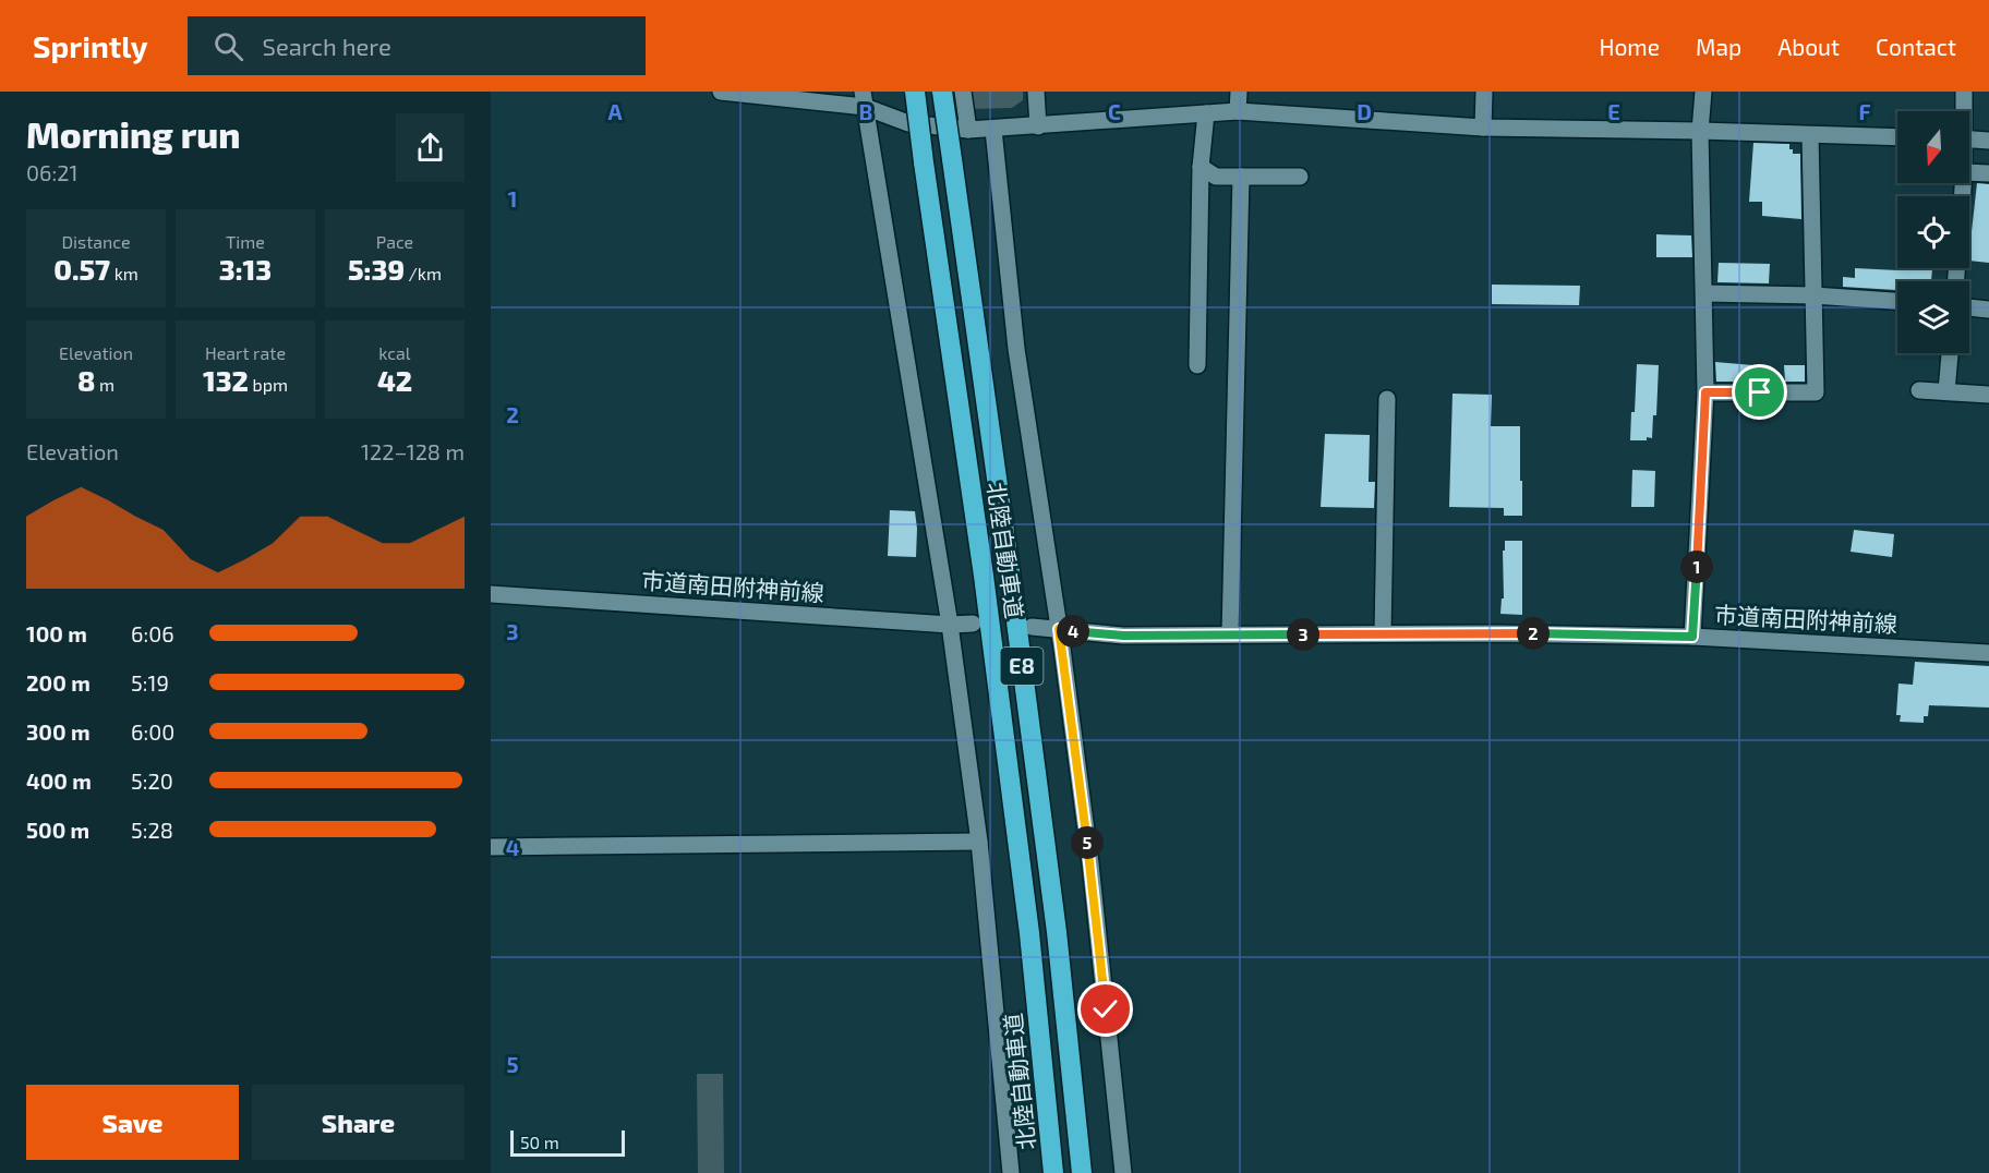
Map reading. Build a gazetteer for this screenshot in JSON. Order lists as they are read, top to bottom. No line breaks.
{"streets":{"highway":["北陸自動車道","E8"],"street":["市道南田附神前線"]},"scale_bar":"50 m","north":"bottom","page":{"header":"Sprintly","search":"Search here","nav":["Home","Map","About","Contact"],"heading":["Morning run","06:21"],"stats":[["Distance","0.57 km"],["Time","3:13"],["Pace","5:39 /km"],["Elevation","8 m"],["Heart rate","132 bpm"],["kcal","42"]],"chart":["Elevation","122–128 m"],"pins":["1","4","2","3","5"],"list":[{"name":"100 m","note":"6:06"},{"name":"200 m","note":"5:19"},{"name":"300 m","note":"6:00"},{"name":"400 m","note":"5:20"},{"name":"500 m","note":"5:28"}],"buttons":["Save","Share"],"scale":"50 m"},"grid":{"columns":["A","B","C","D","E","F"],"rows":["1","2","3","4","5"]}}
